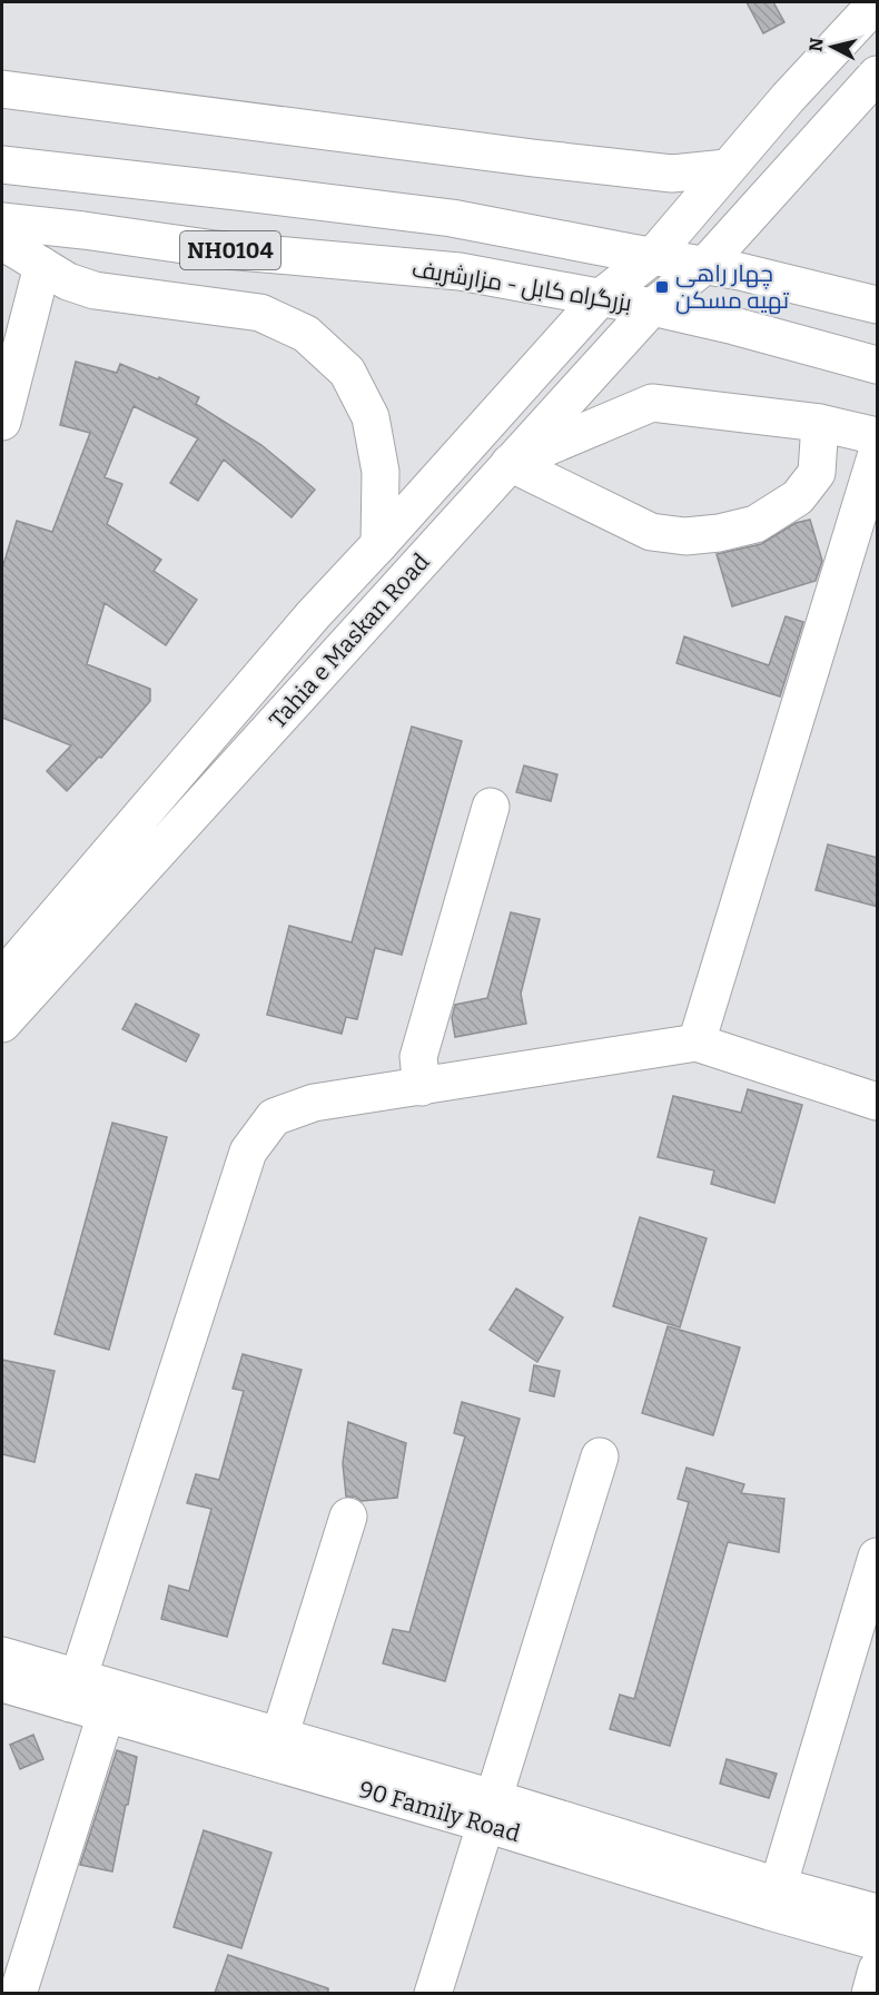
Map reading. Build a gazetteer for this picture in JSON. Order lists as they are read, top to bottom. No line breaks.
{"streets":{"main road":["NH0104","بزرگراه کابل - مزارشریف","Tahia e Maskan Road","90 Family Road"]},"crossings":[["NH0104","Tahia e Maskan Road"],["بزرگراه کابل - مزارشریف","Tahia e Maskan Road"]],"places":{"transit":["چهار راهی تهیه مسکن"]},"north":"left"}
